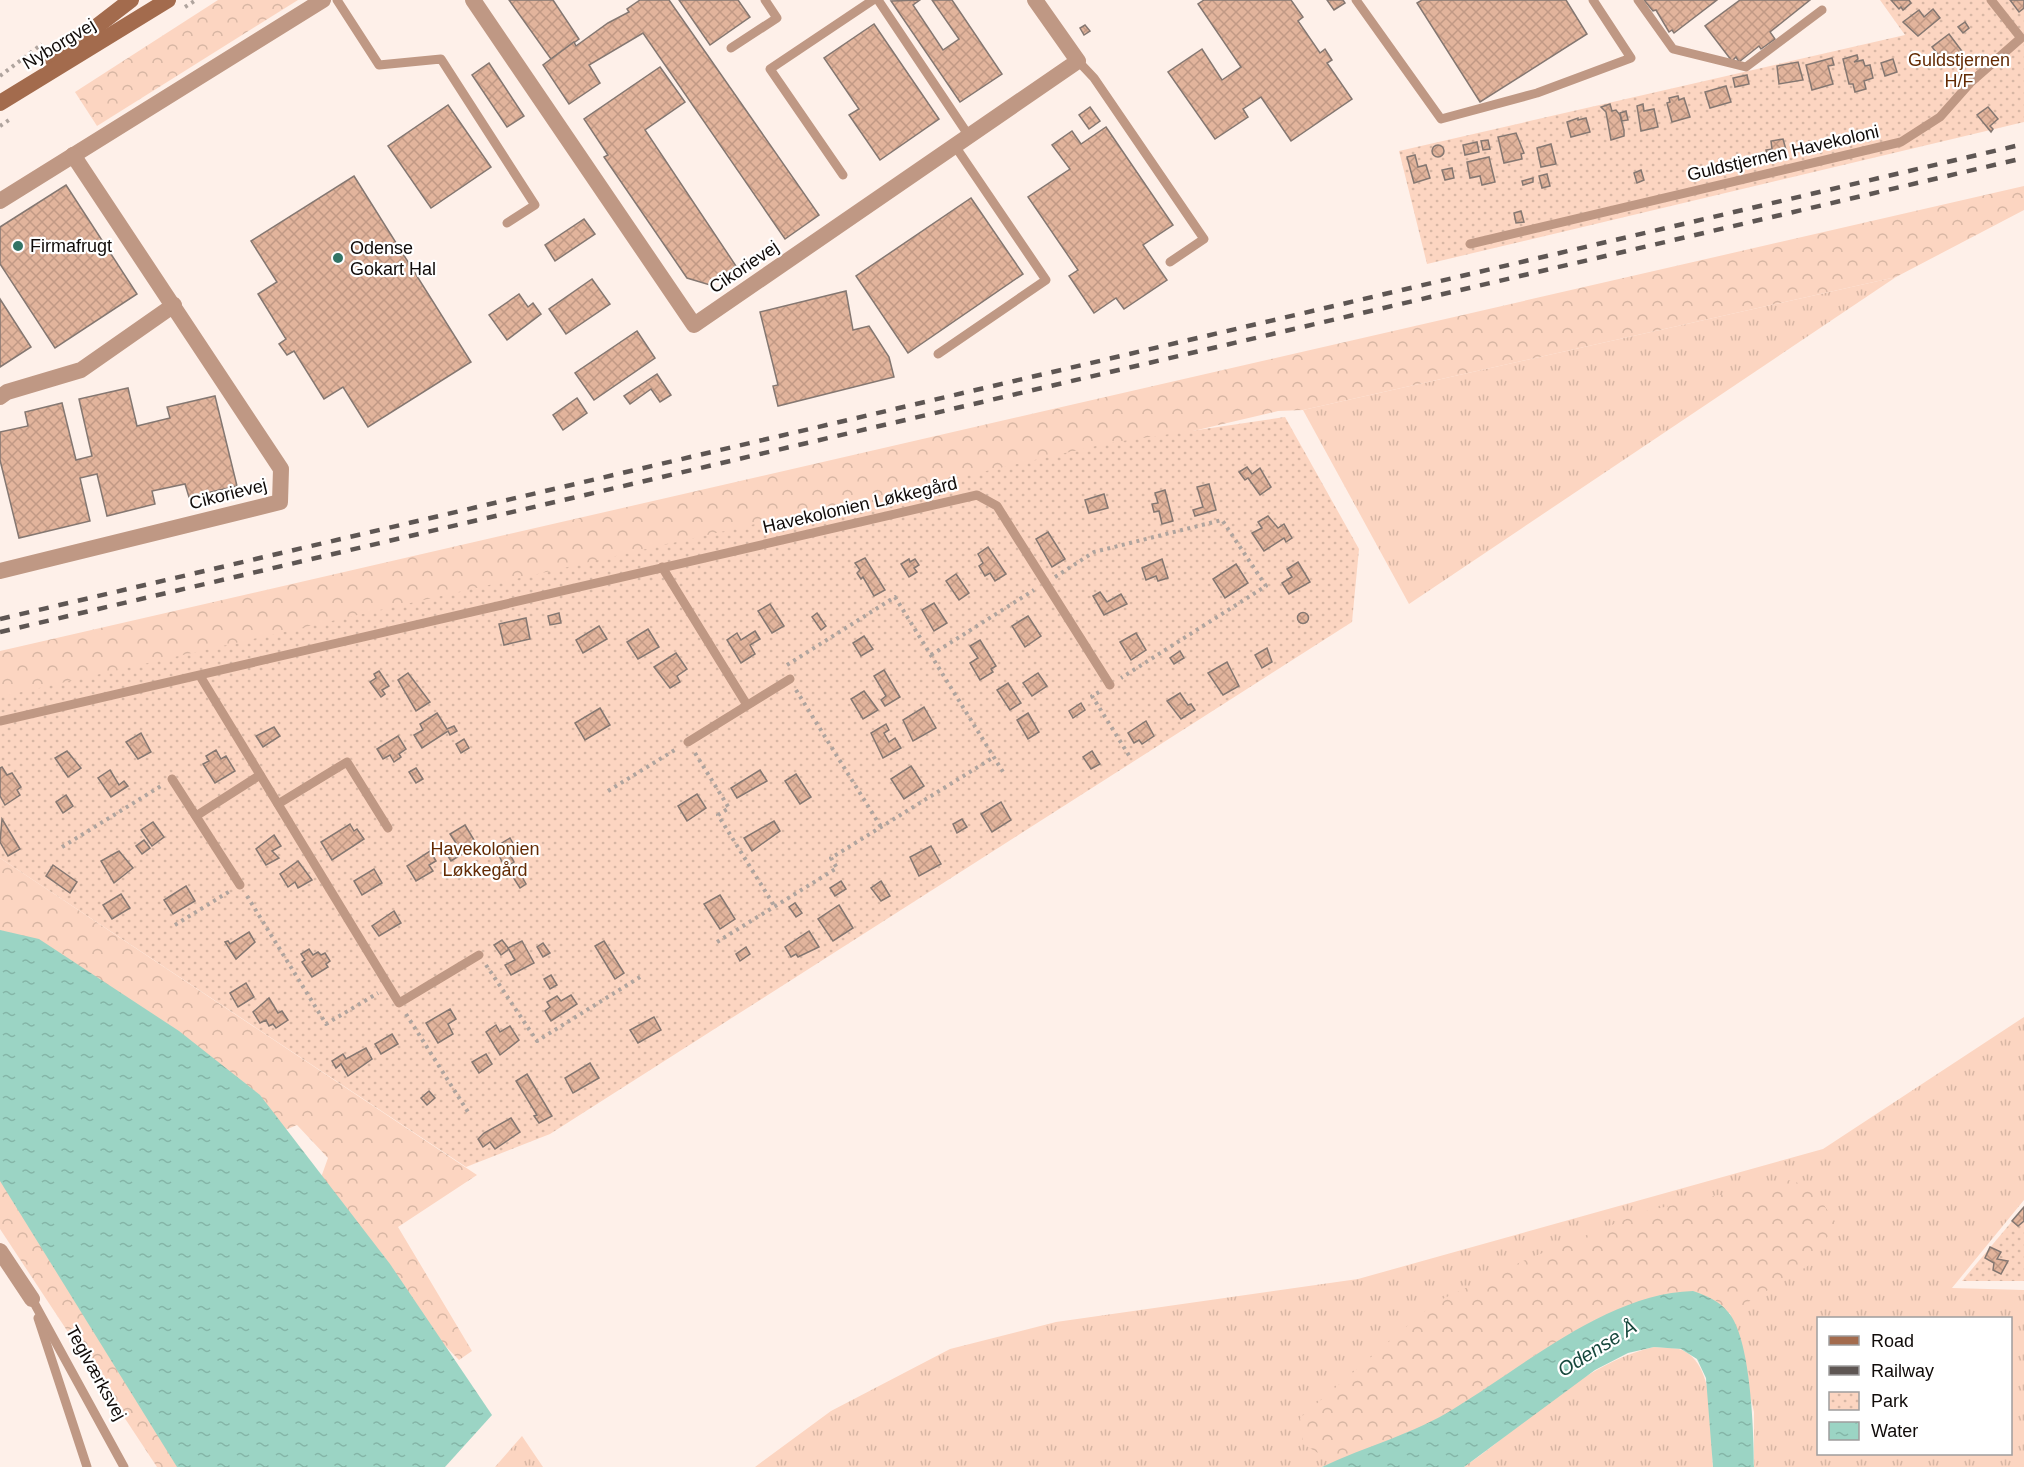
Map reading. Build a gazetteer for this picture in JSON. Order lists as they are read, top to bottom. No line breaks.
{"streets":{"main road":["Nyborgvej"],"street":["Cikorievej","Teglværksvej"],"lane":["Guldstjernen Havekoloni","Havekolonien Løkkegård"]},"water":["Odense Å"],"parks":["Guldstjernen H/F","Havekolonien Løkkegård"],"places":["Firmafrugt","Odense Gokart Hal"],"legend":["Road","Railway","Park","Water"]}
